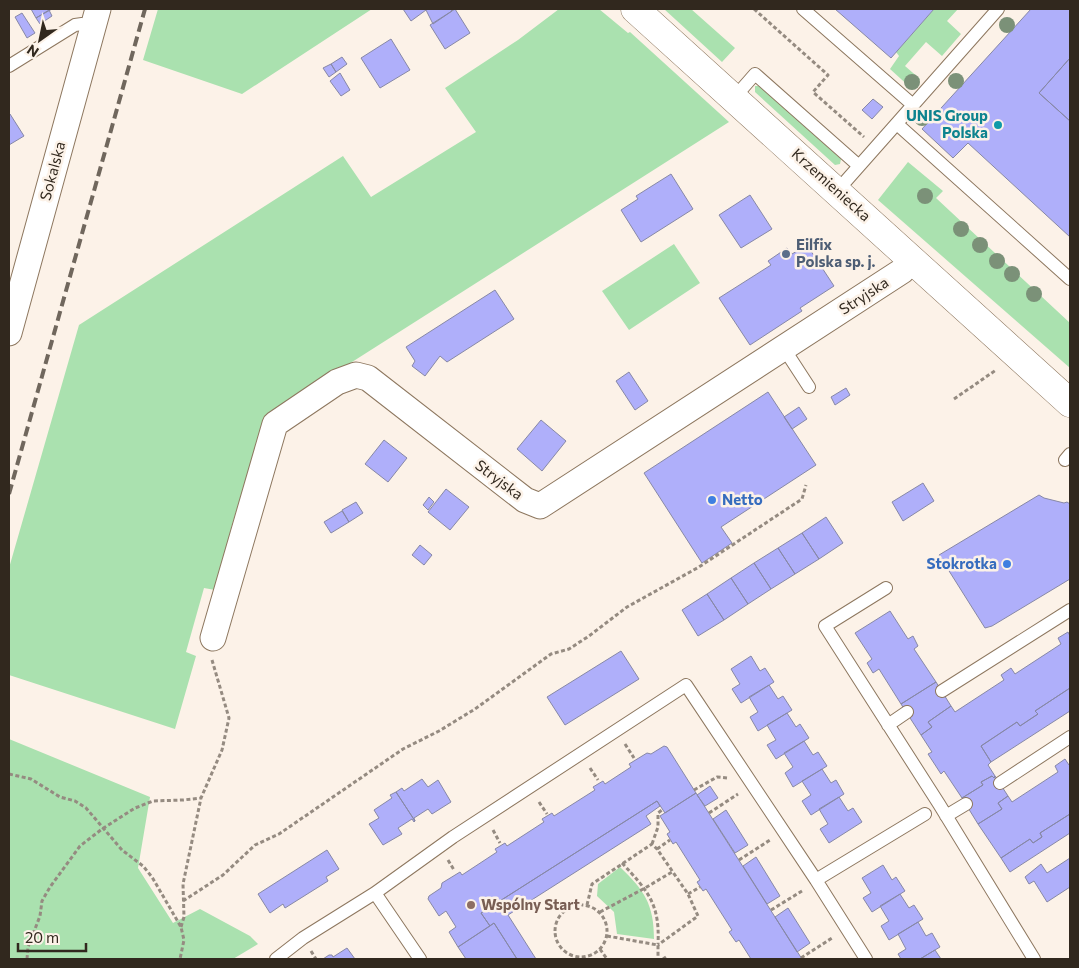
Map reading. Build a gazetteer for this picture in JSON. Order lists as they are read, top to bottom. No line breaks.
{"streets":{"street":["Sokalska","Krzemieniecka","Stryjska"]},"crossings":[["Krzemieniecka","Stryjska"]],"places":["UNIS Group Polska","Eilfix Polska sp. j.","Netto","Stokrotka","Wspólny Start"],"scale_bar":"20 m","north":"bottom left"}
